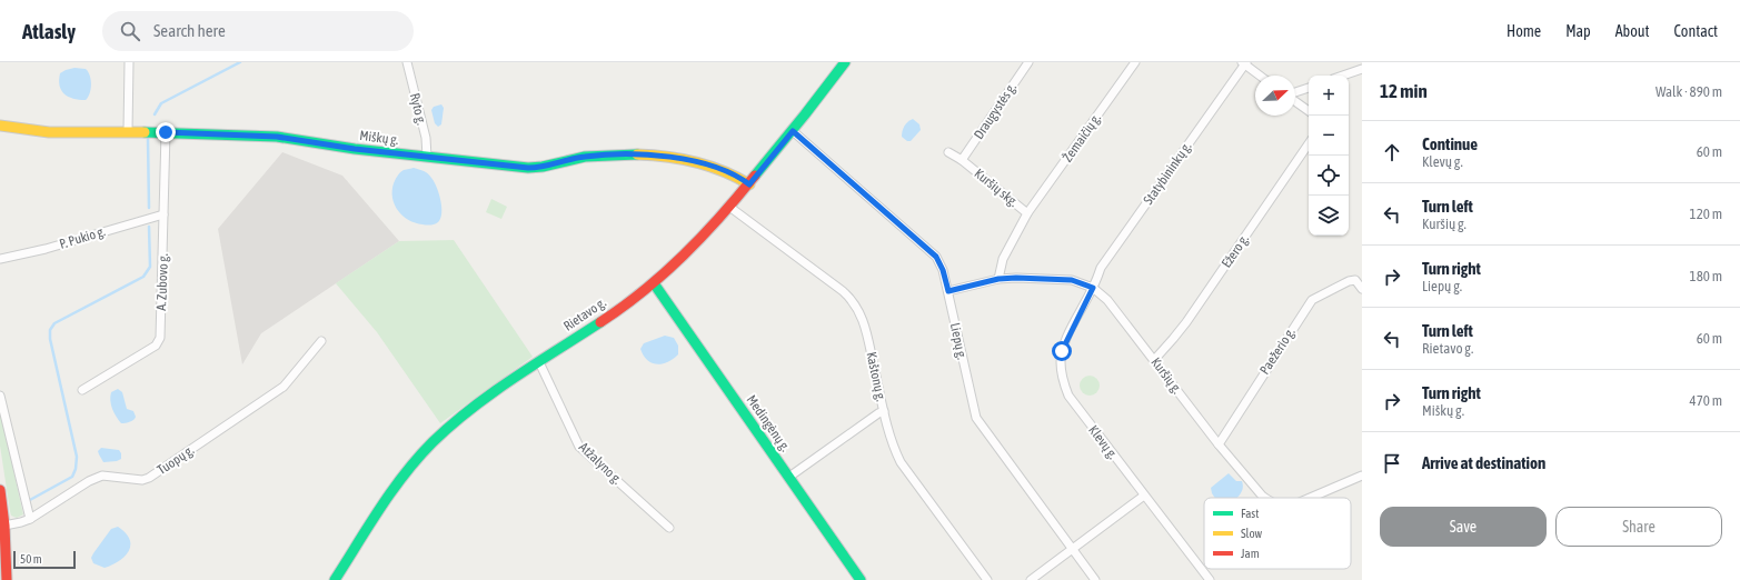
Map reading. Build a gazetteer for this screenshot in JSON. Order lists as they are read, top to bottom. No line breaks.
{"streets":{"street":["Ryto g.","Draugystės g.","Miškų g.","Žemaičių g.","Statybininkų g.","Kuršių skg.","P. Pukio g.","Ežero g.","A. Zubovo g.","Rietavo g.","Liepų g.","Paežerio g.","Kuršių g.","Kaštonų g.","Medingėnų g.","Klevų g.","Tuopų g.","Atžalyno g."]},"crossings":[["Ryto g.","Miškų g."],["Draugystės g.","Kuršių skg."],["Miškų g.","A. Zubovo g."],["Miškų g.","Rietavo g."],["Žemaičių g.","Kuršių skg."],["Statybininkų g.","Kuršių g."],["Statybininkų g.","Klevų g."],["Kuršių skg.","Kuršių g."],["P. Pukio g.","A. Zubovo g."],["Ežero g.","Kuršių g."],["Rietavo g.","Liepų g."],["Rietavo g.","Kaštonų g."],["Rietavo g.","Medingėnų g."],["Rietavo g.","Atžalyno g."],["Liepų g.","Kuršių g."],["Paežerio g.","Kuršių g."],["Kuršių g.","Klevų g."]],"legend":["Fast","Slow","Jam"],"scale_bar":"50 m","north":"top right","page":{"header":"Atlasly","search":"Search here","nav":["Home","Map","About","Contact"],"heading":["12 min","Walk · 890 m"],"map_buttons":["+","−"],"list":[["Continue","Klevų g.","60 m"],["Turn left","Kuršių g.","120 m"],["Turn right","Liepų g.","180 m"],["Turn left","Rietavo g.","60 m"],["Turn right","Miškų g.","470 m"],"Arrive at destination"],"buttons":["Save","Share"],"scale":"50 m"}}
